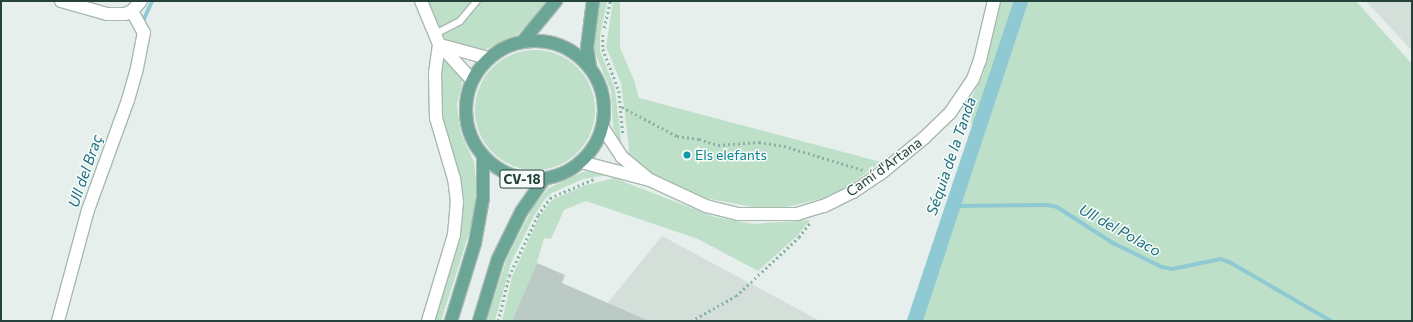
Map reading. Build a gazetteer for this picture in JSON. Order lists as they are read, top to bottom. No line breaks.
{"streets":{"main road":["CV-18"],"street":["Camí d'Artana"]},"crossings":[["Camí d'Artana","CV-18"]],"water":["Séquia de la Tanda","Ull del Braç","Ull del Polaco"],"places":["Els elefants"]}
